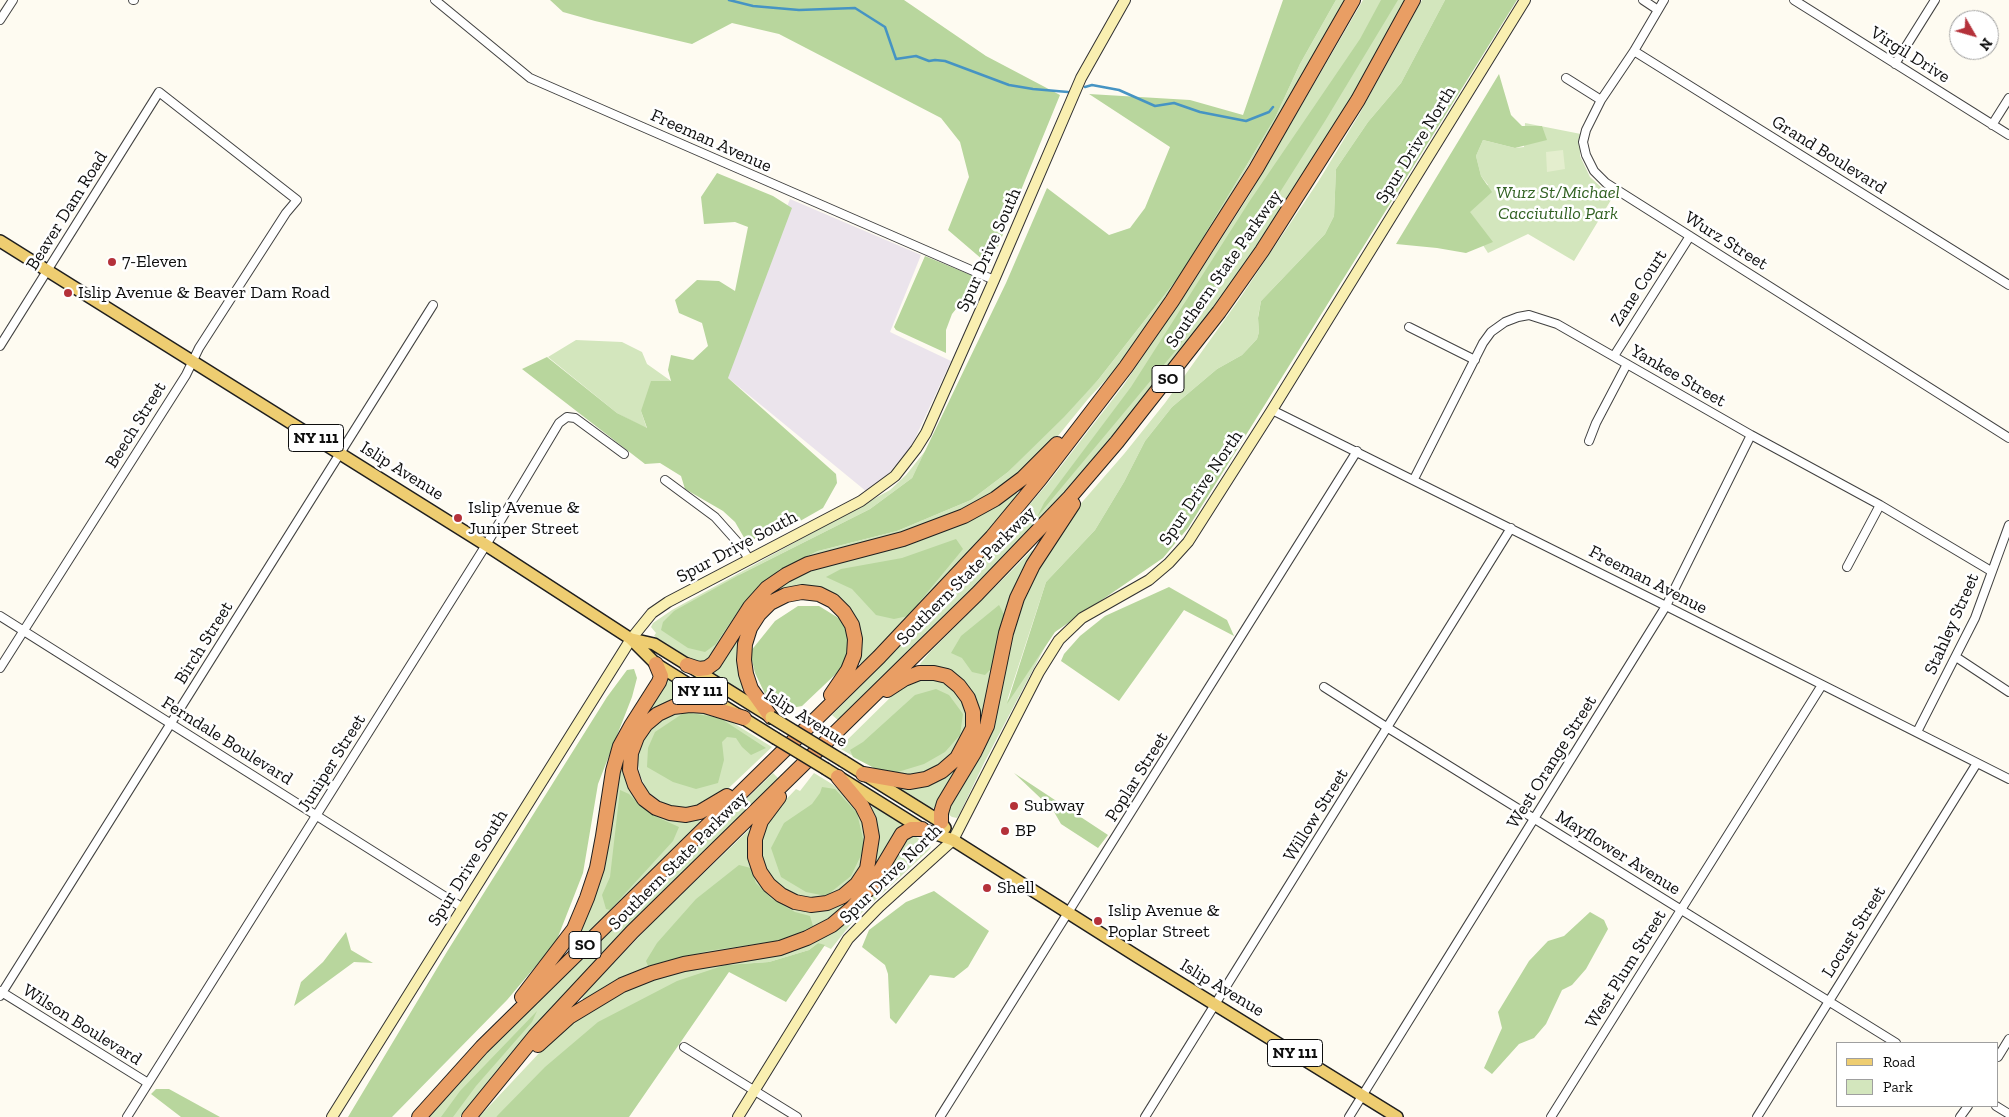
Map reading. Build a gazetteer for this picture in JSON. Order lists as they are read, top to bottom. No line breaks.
{"streets":{"highway":["Southern State Parkway","SO"],"main road":["NY 111","Islip Avenue"],"street":["Virgil Drive","Freeman Avenue","Spur Drive North","Grand Boulevard","Beaver Dam Road","Wurz Street","Spur Drive South","Zane Court","Yankee Street","Beech Street","Stahley Street","Birch Street","Ferndale Boulevard","West Orange Street","Juniper Street","Poplar Street","Willow Street","Mayflower Avenue","Locust Street","West Plum Street","Wilson Boulevard"]},"crossings":[["Freeman Avenue","Spur Drive North"],["Freeman Avenue","Spur Drive South"],["Freeman Avenue","Yankee Street"],["Freeman Avenue","Stahley Street"],["Freeman Avenue","West Orange Street"],["Freeman Avenue","Poplar Street"],["Freeman Avenue","Willow Street"],["Freeman Avenue","Locust Street"],["Freeman Avenue","West Plum Street"],["Spur Drive North","Islip Avenue"],["Grand Boulevard","Wurz Street"],["Beaver Dam Road","Beech Street"],["Beaver Dam Road","Islip Avenue"],["Wurz Street","Zane Court"],["Spur Drive South","Islip Avenue"],["Spur Drive South","Ferndale Boulevard"],["Zane Court","Yankee Street"],["Yankee Street","Stahley Street"],["Yankee Street","West Orange Street"],["Beech Street","Islip Avenue"],["Beech Street","Ferndale Boulevard"],["Islip Avenue","Birch Street"],["Islip Avenue","West Orange Street"],["Islip Avenue","Juniper Street"],["Islip Avenue","Poplar Street"],["Islip Avenue","Willow Street"],["Birch Street","Ferndale Boulevard"],["Birch Street","Wilson Boulevard"],["Ferndale Boulevard","Juniper Street"],["West Orange Street","Mayflower Avenue"],["Juniper Street","Wilson Boulevard"],["Willow Street","Mayflower Avenue"],["Mayflower Avenue","Locust Street"],["Mayflower Avenue","West Plum Street"]],"parks":["Wurz St/Michael Cacciutullo Park"],"places":["7-Eleven","Islip Avenue & Beaver Dam Road","Islip Avenue & Juniper Street","Subway","BP","Shell","Islip Avenue & Poplar Street"],"legend":["Road","Park"],"north":"bottom right"}
